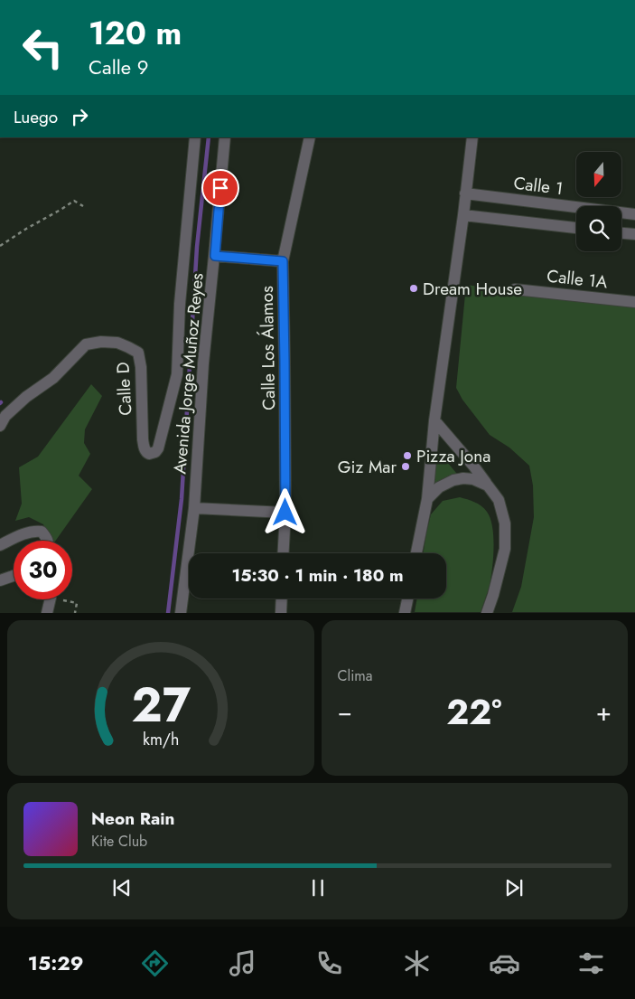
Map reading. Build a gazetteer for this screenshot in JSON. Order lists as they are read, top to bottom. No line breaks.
{"streets":{"street":["Calle 1","Calle 1A","Calle Los Álamos","Avenida Jorge Muñoz Reyes","Calle D"]},"crossings":[["Avenida Jorge Muñoz Reyes","Calle D"]],"places":["Dream House","Pizza Jona","Giz Mar"],"north":"bottom","page":{"turn":["120 m","Calle 9"],"then":"Luego","limit":"30","trip":"15:30 · 1 min · 180 m","tile":"Clima","heat":["−","22°","+"],"song":["Neon Rain","Kite Club"],"tabs":"15:29","gauge":["27","km/h"]}}
